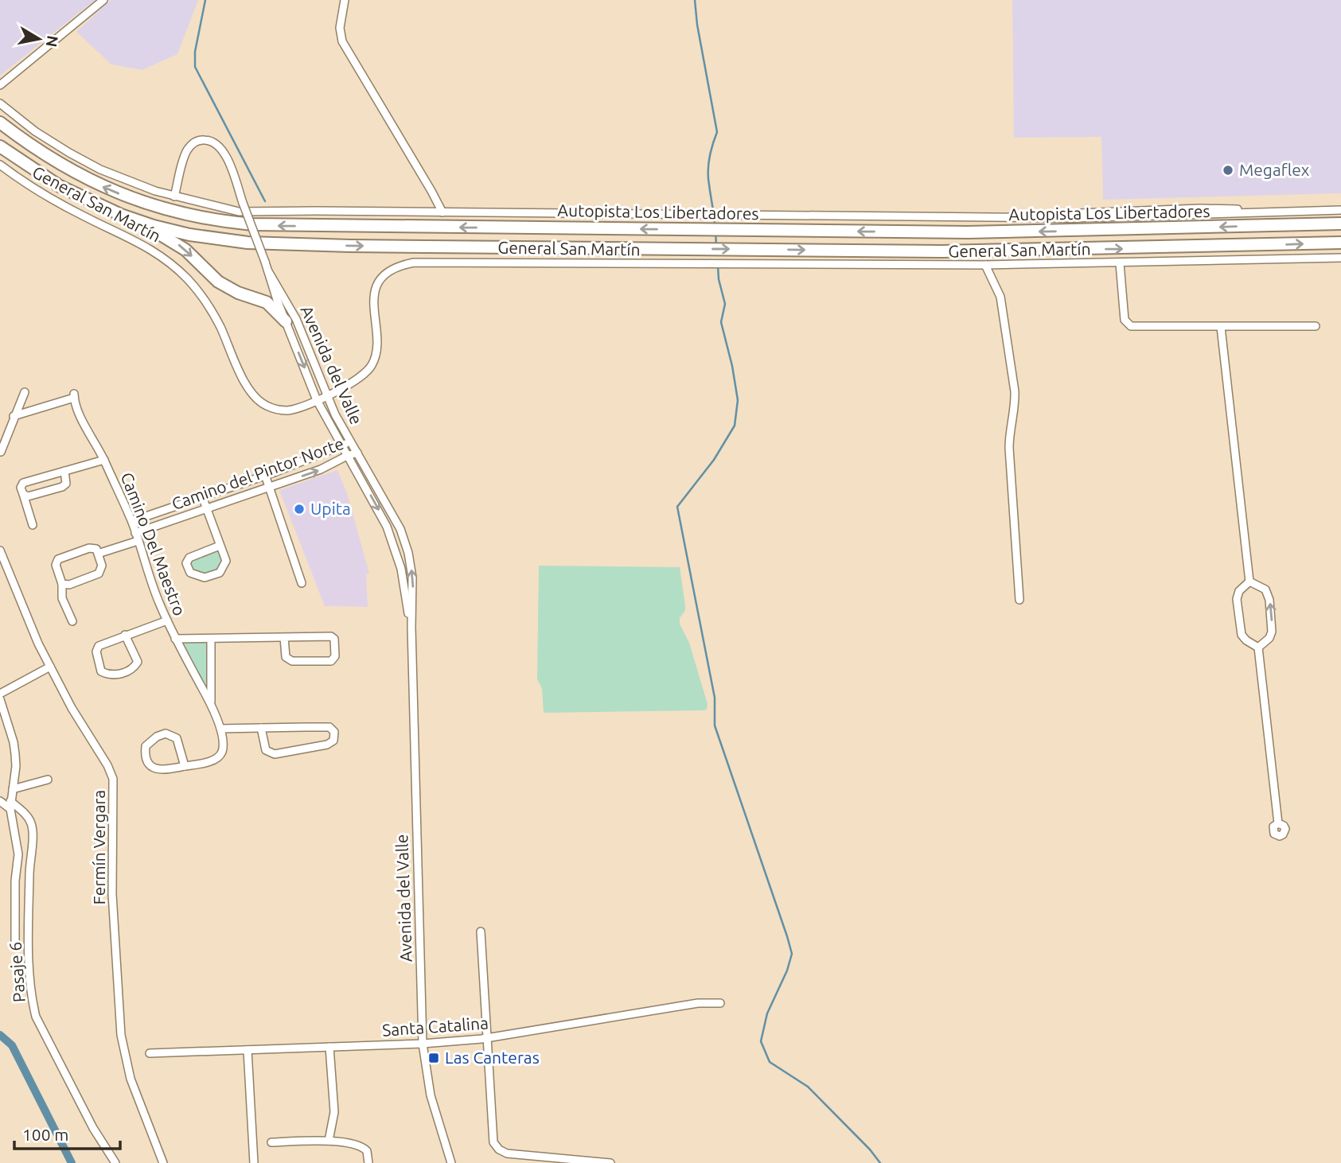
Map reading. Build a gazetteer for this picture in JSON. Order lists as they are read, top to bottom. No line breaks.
{"streets":{"highway":["Autopista Los Libertadores"],"street":["General San Martín","Avenida del Valle","Camino del Pintor Norte","Camino Del Maestro","Fermín Vergara","Pasaje 6","Santa Catalina"]},"crossings":[["General San Martín","Avenida del Valle"],["Avenida del Valle","Camino del Pintor Norte"],["Avenida del Valle","Santa Catalina"],["Camino del Pintor Norte","Camino Del Maestro"]],"places":{"other":["Megaflex","Upita"],"transit":["Las Canteras"]},"scale_bar":"100 m","north":"right"}
